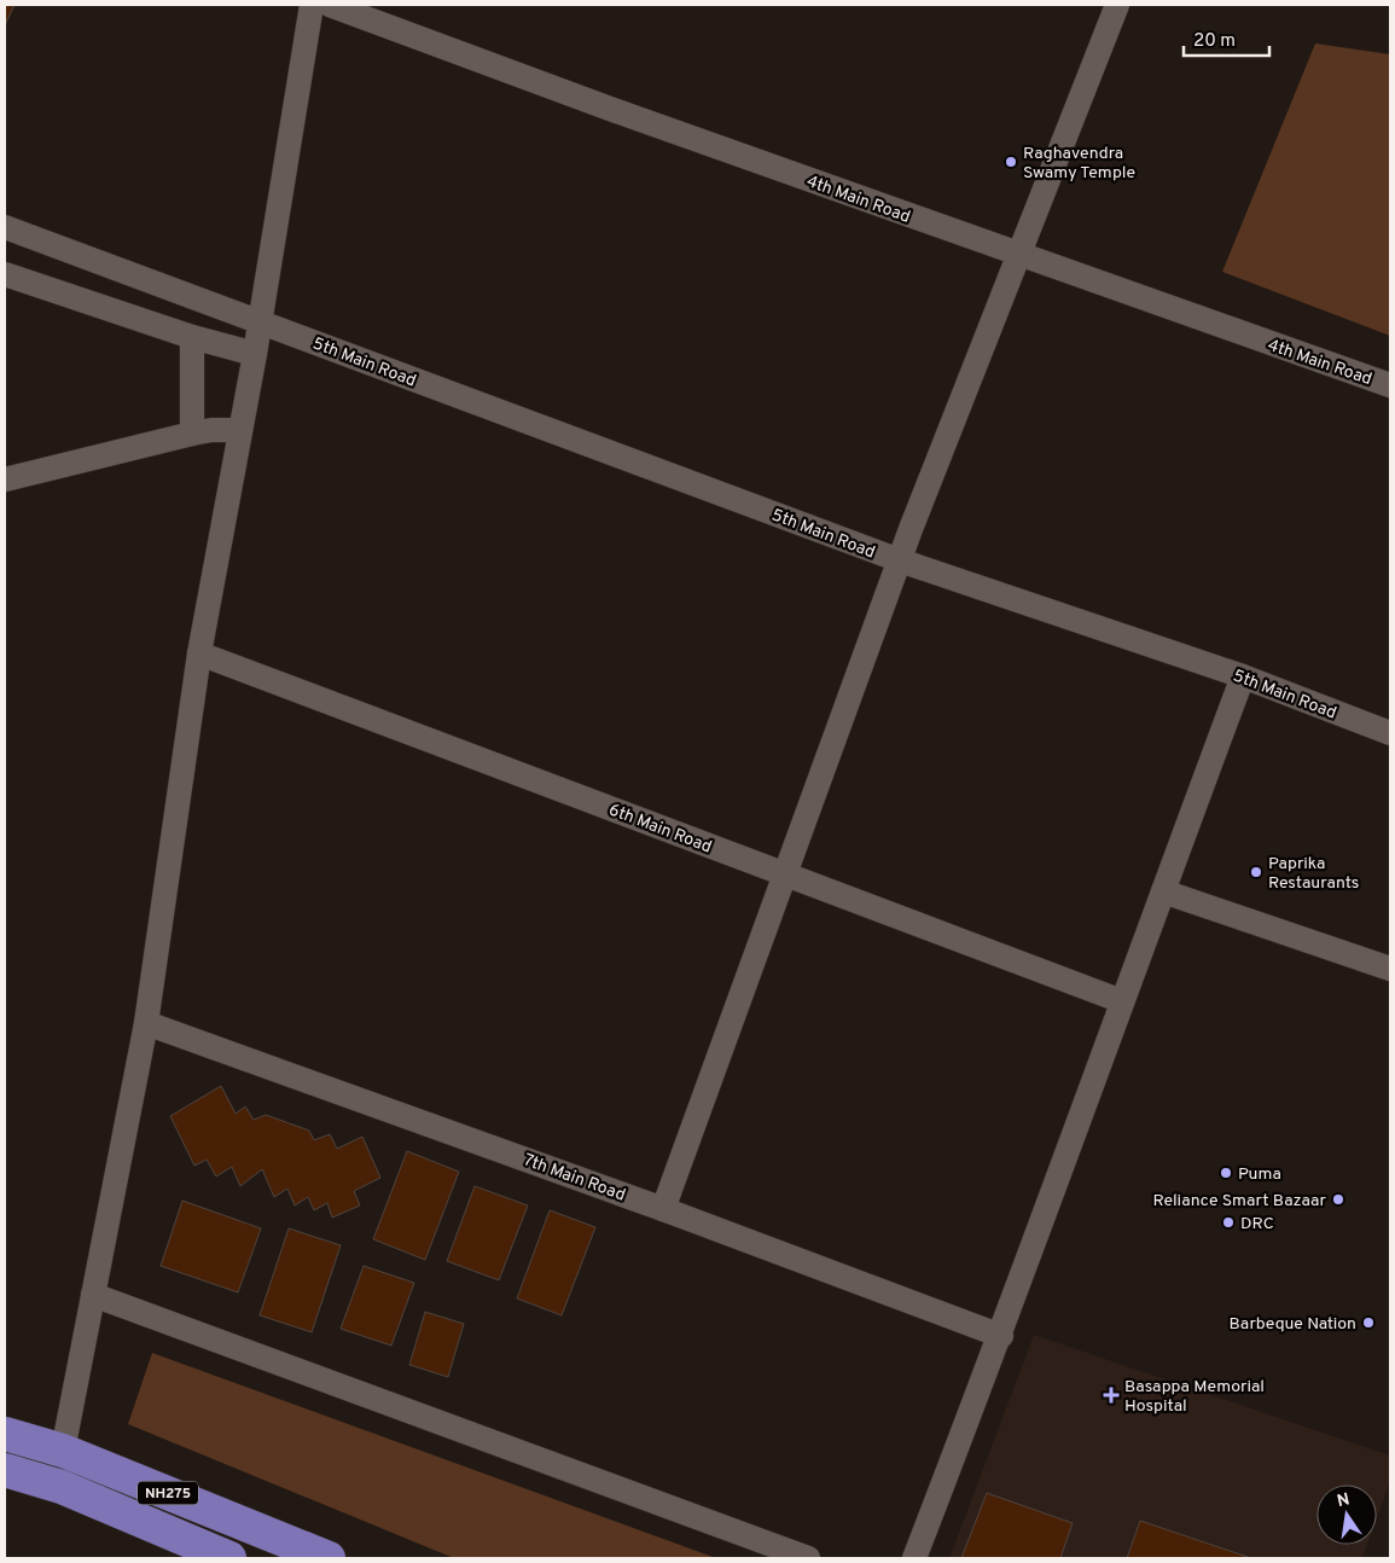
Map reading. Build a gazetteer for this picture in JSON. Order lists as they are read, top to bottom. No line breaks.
{"streets":{"main road":["NH275"],"street":["4th Main Road","5th Main Road","6th Main Road","7th Main Road"]},"places":{"other":["Raghavendra Swamy Temple","Paprika Restaurants","Puma","Reliance Smart Bazaar","DRC","Barbeque Nation"],"health":["Basappa Memorial Hospital"]},"scale_bar":"20 m","north":"top"}
